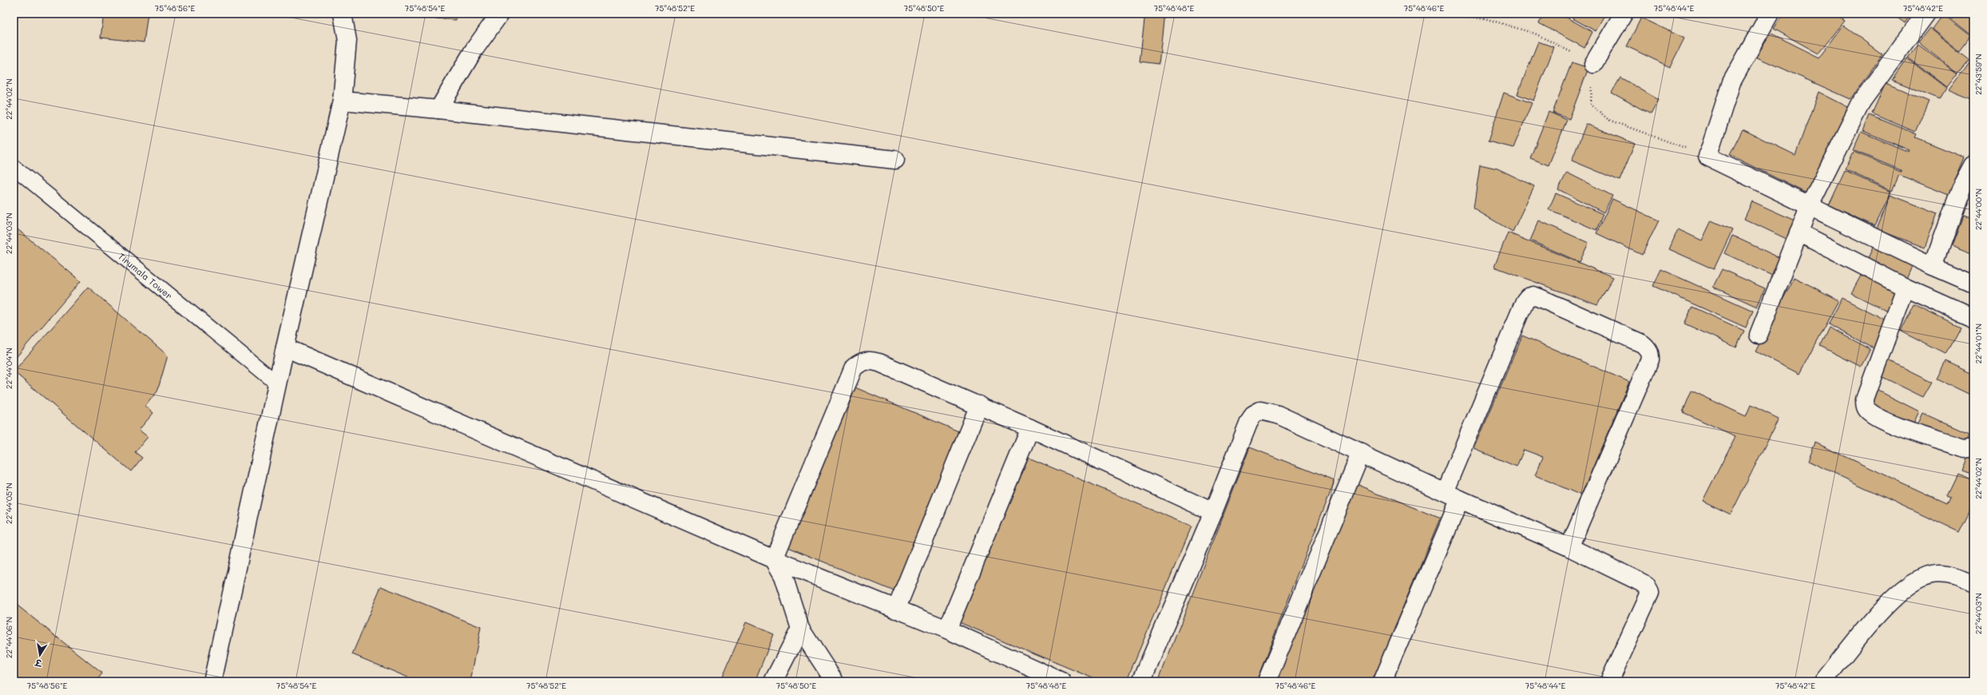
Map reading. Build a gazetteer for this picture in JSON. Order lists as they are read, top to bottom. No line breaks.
{"streets":{"lane":["Tirumala Tower"]},"north":"bottom","coordinates":["75°48'56\"E","75°48'54\"E","75°48'52\"E","75°48'50\"E","75°48'48\"E","75°48'46\"E","75°48'44\"E","75°48'42\"E","22°43'59\"N","22°44'02\"N","22°44'00\"N","22°44'03\"N","22°44'01\"N","22°44'04\"N","22°44'05\"N","22°44'06\"N"]}
